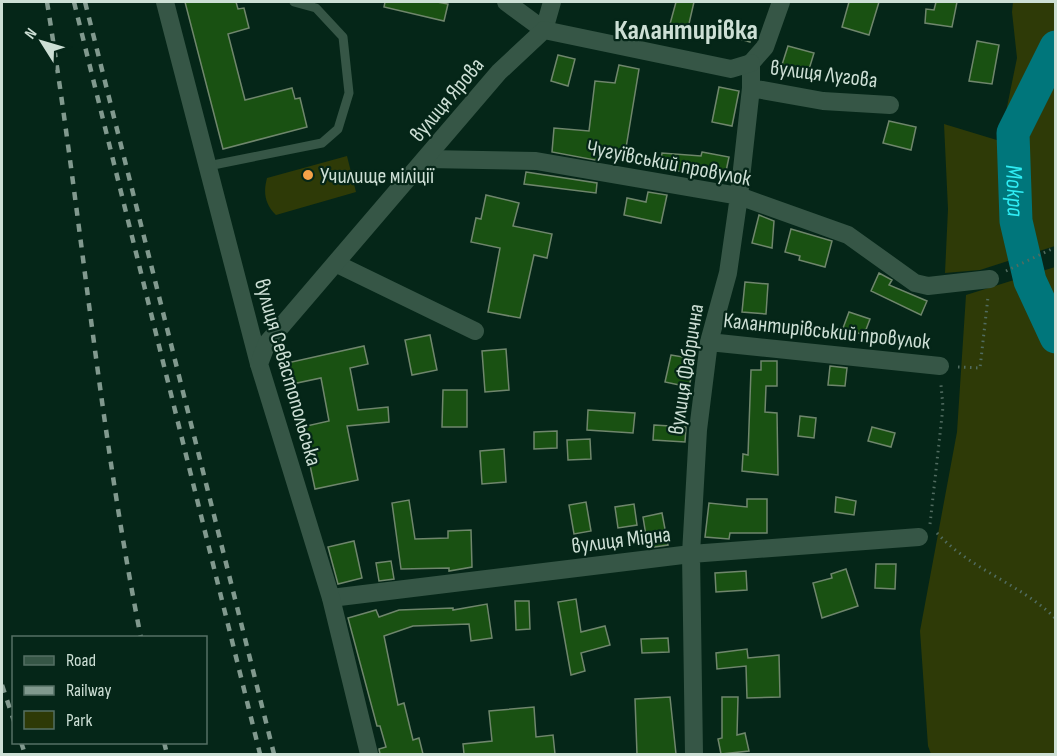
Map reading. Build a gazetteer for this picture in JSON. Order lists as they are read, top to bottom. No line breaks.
{"streets":{"street":["вулиця Лугова","вулиця Ярова","Чугуївський провулок","Калантирівський провулок","вулиця Фабрична","вулиця Севастопольська","вулиця Мідна"]},"crossings":[["вулиця Лугова","вулиця Ярова"],["вулиця Лугова","вулиця Фабрична"],["вулиця Ярова","Чугуївський провулок"],["вулиця Ярова","вулиця Севастопольська"],["Чугуївський провулок","вулиця Фабрична"],["Калантирівський провулок","вулиця Фабрична"],["вулиця Фабрична","вулиця Мідна"],["вулиця Севастопольська","вулиця Мідна"]],"districts":["Калантирівка"],"water":["Мокра"],"places":["Училище міліції"],"legend":["Road","Railway","Park"],"north":"top left"}
